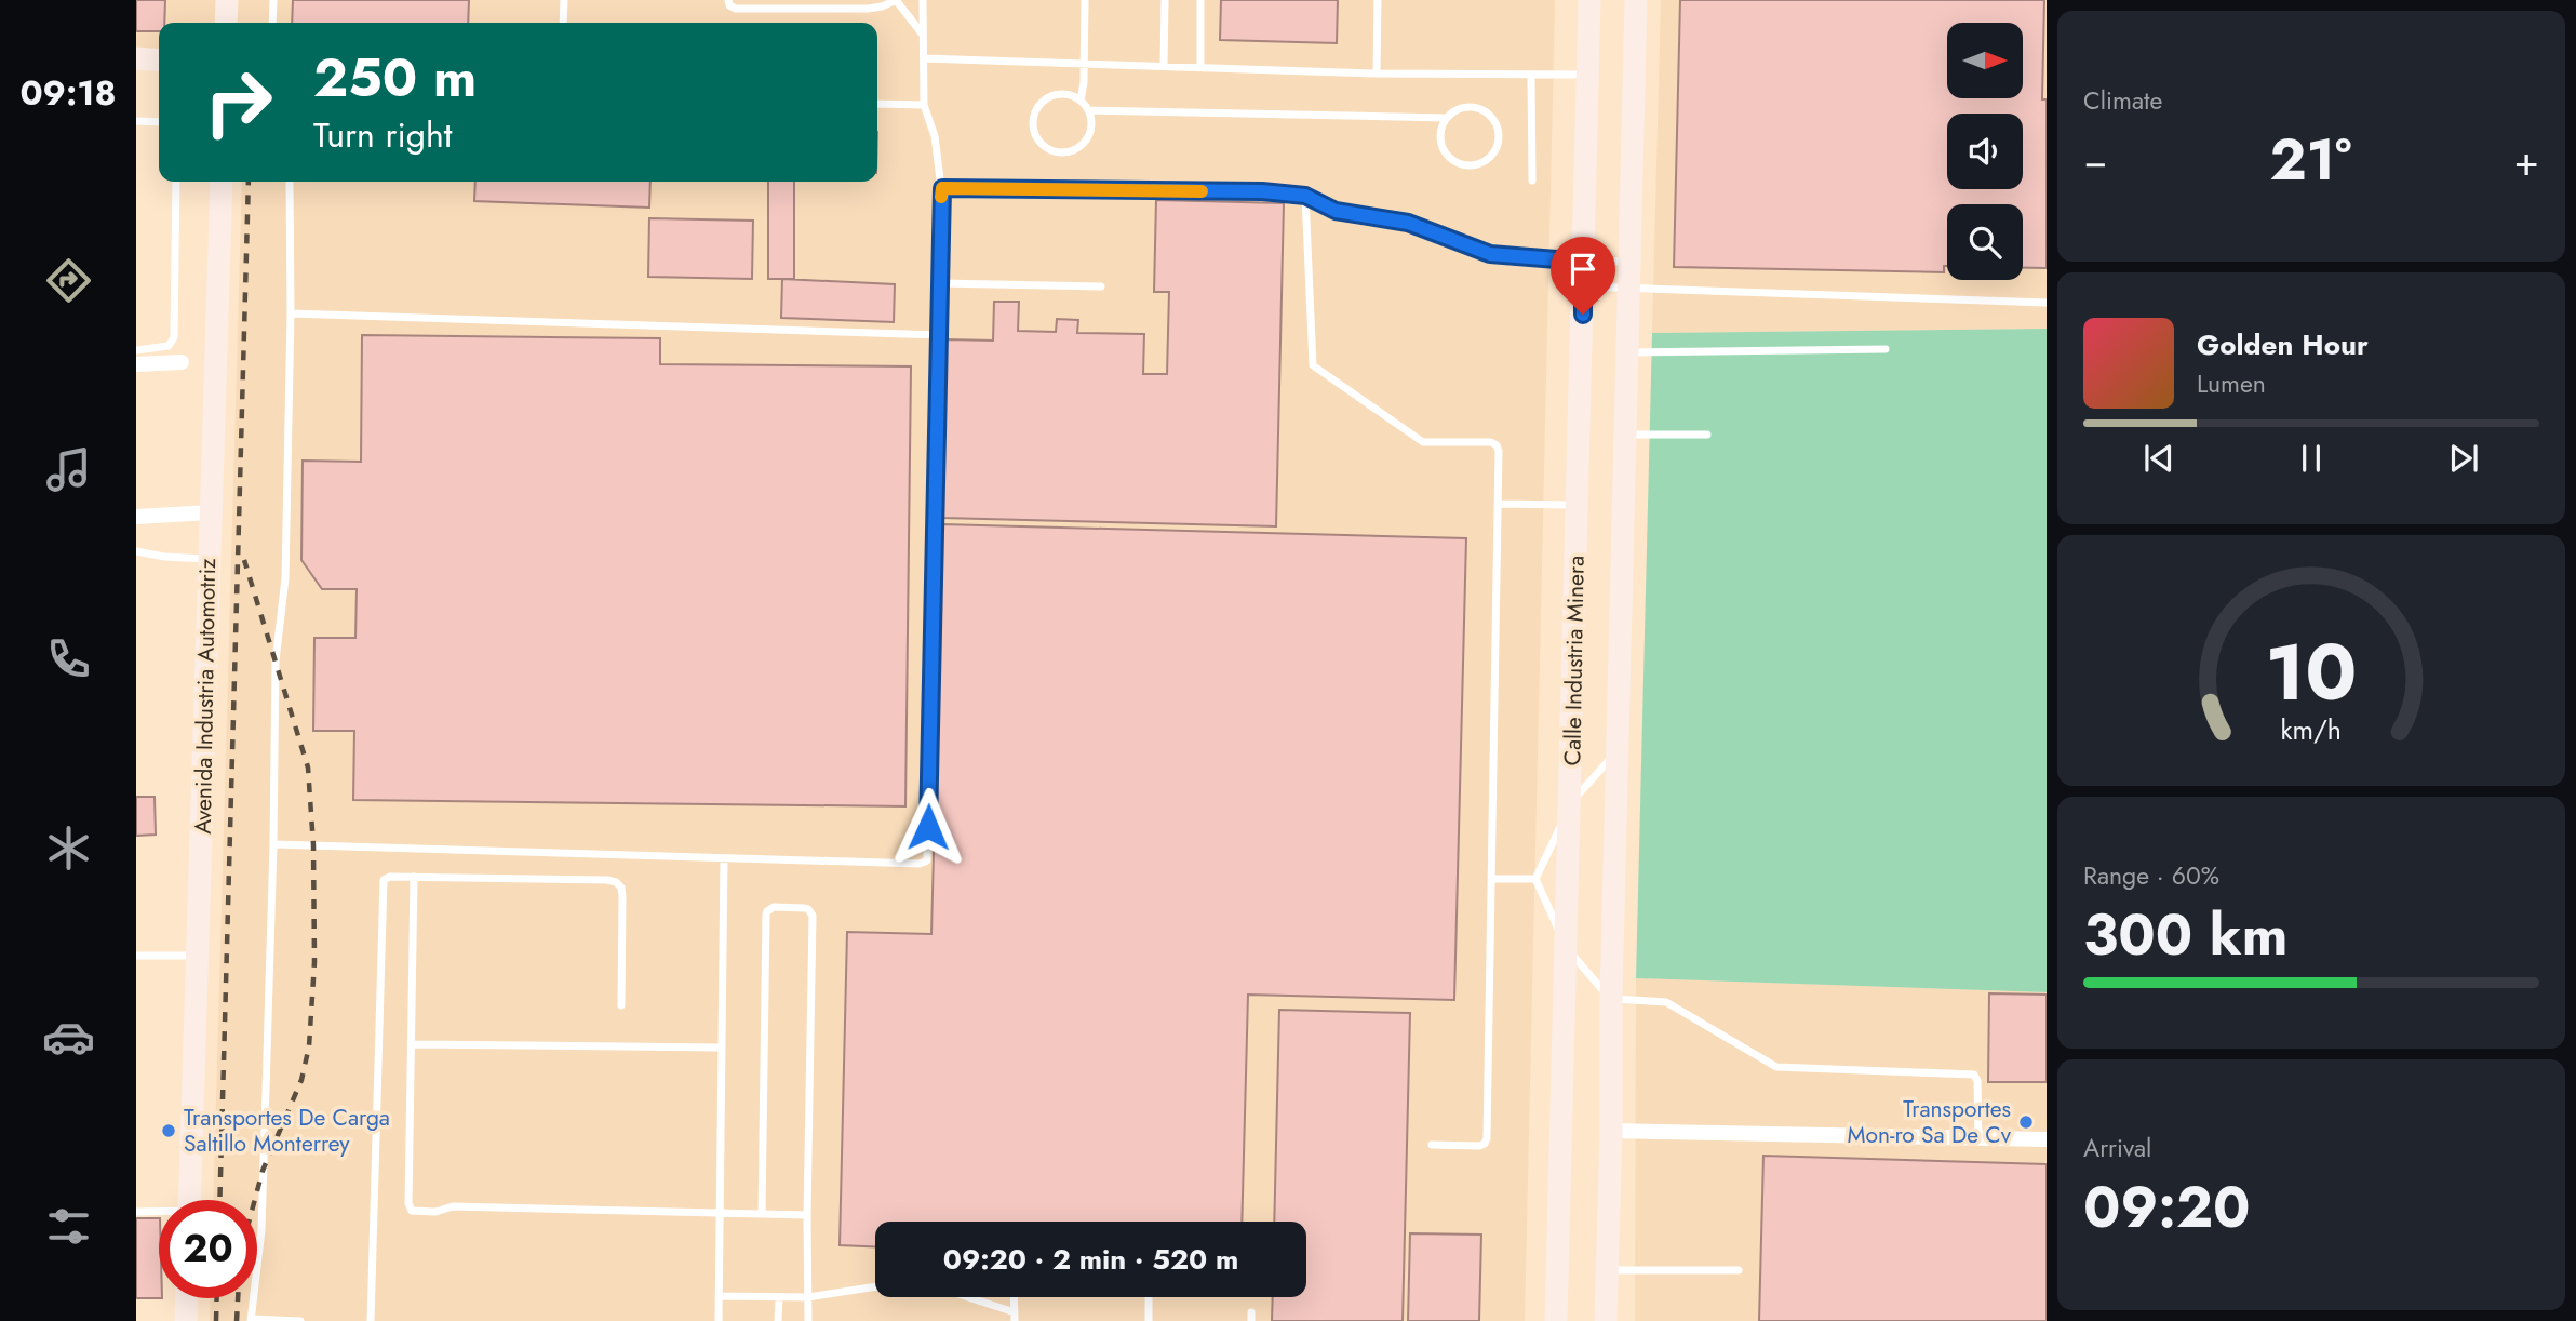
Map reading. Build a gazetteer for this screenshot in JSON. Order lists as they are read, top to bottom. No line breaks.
{"streets":{"main road":["Calle Industria Minera","Avenida Industria Automotriz"]},"places":["Transportes Mon-ro Sa De Cv","Transportes De Carga Saltillo Monterrey"],"north":"right","page":{"tabs":"09:18","tile":["Climate",["Range · 60%","300 km"],["Arrival","09:20"]],"turn":["250 m","Turn right"],"heat":["−","21°","+"],"song":["Golden Hour","Lumen"],"limit":"20","trip":"09:20 · 2 min · 520 m","gauge":["10","km/h"]}}
